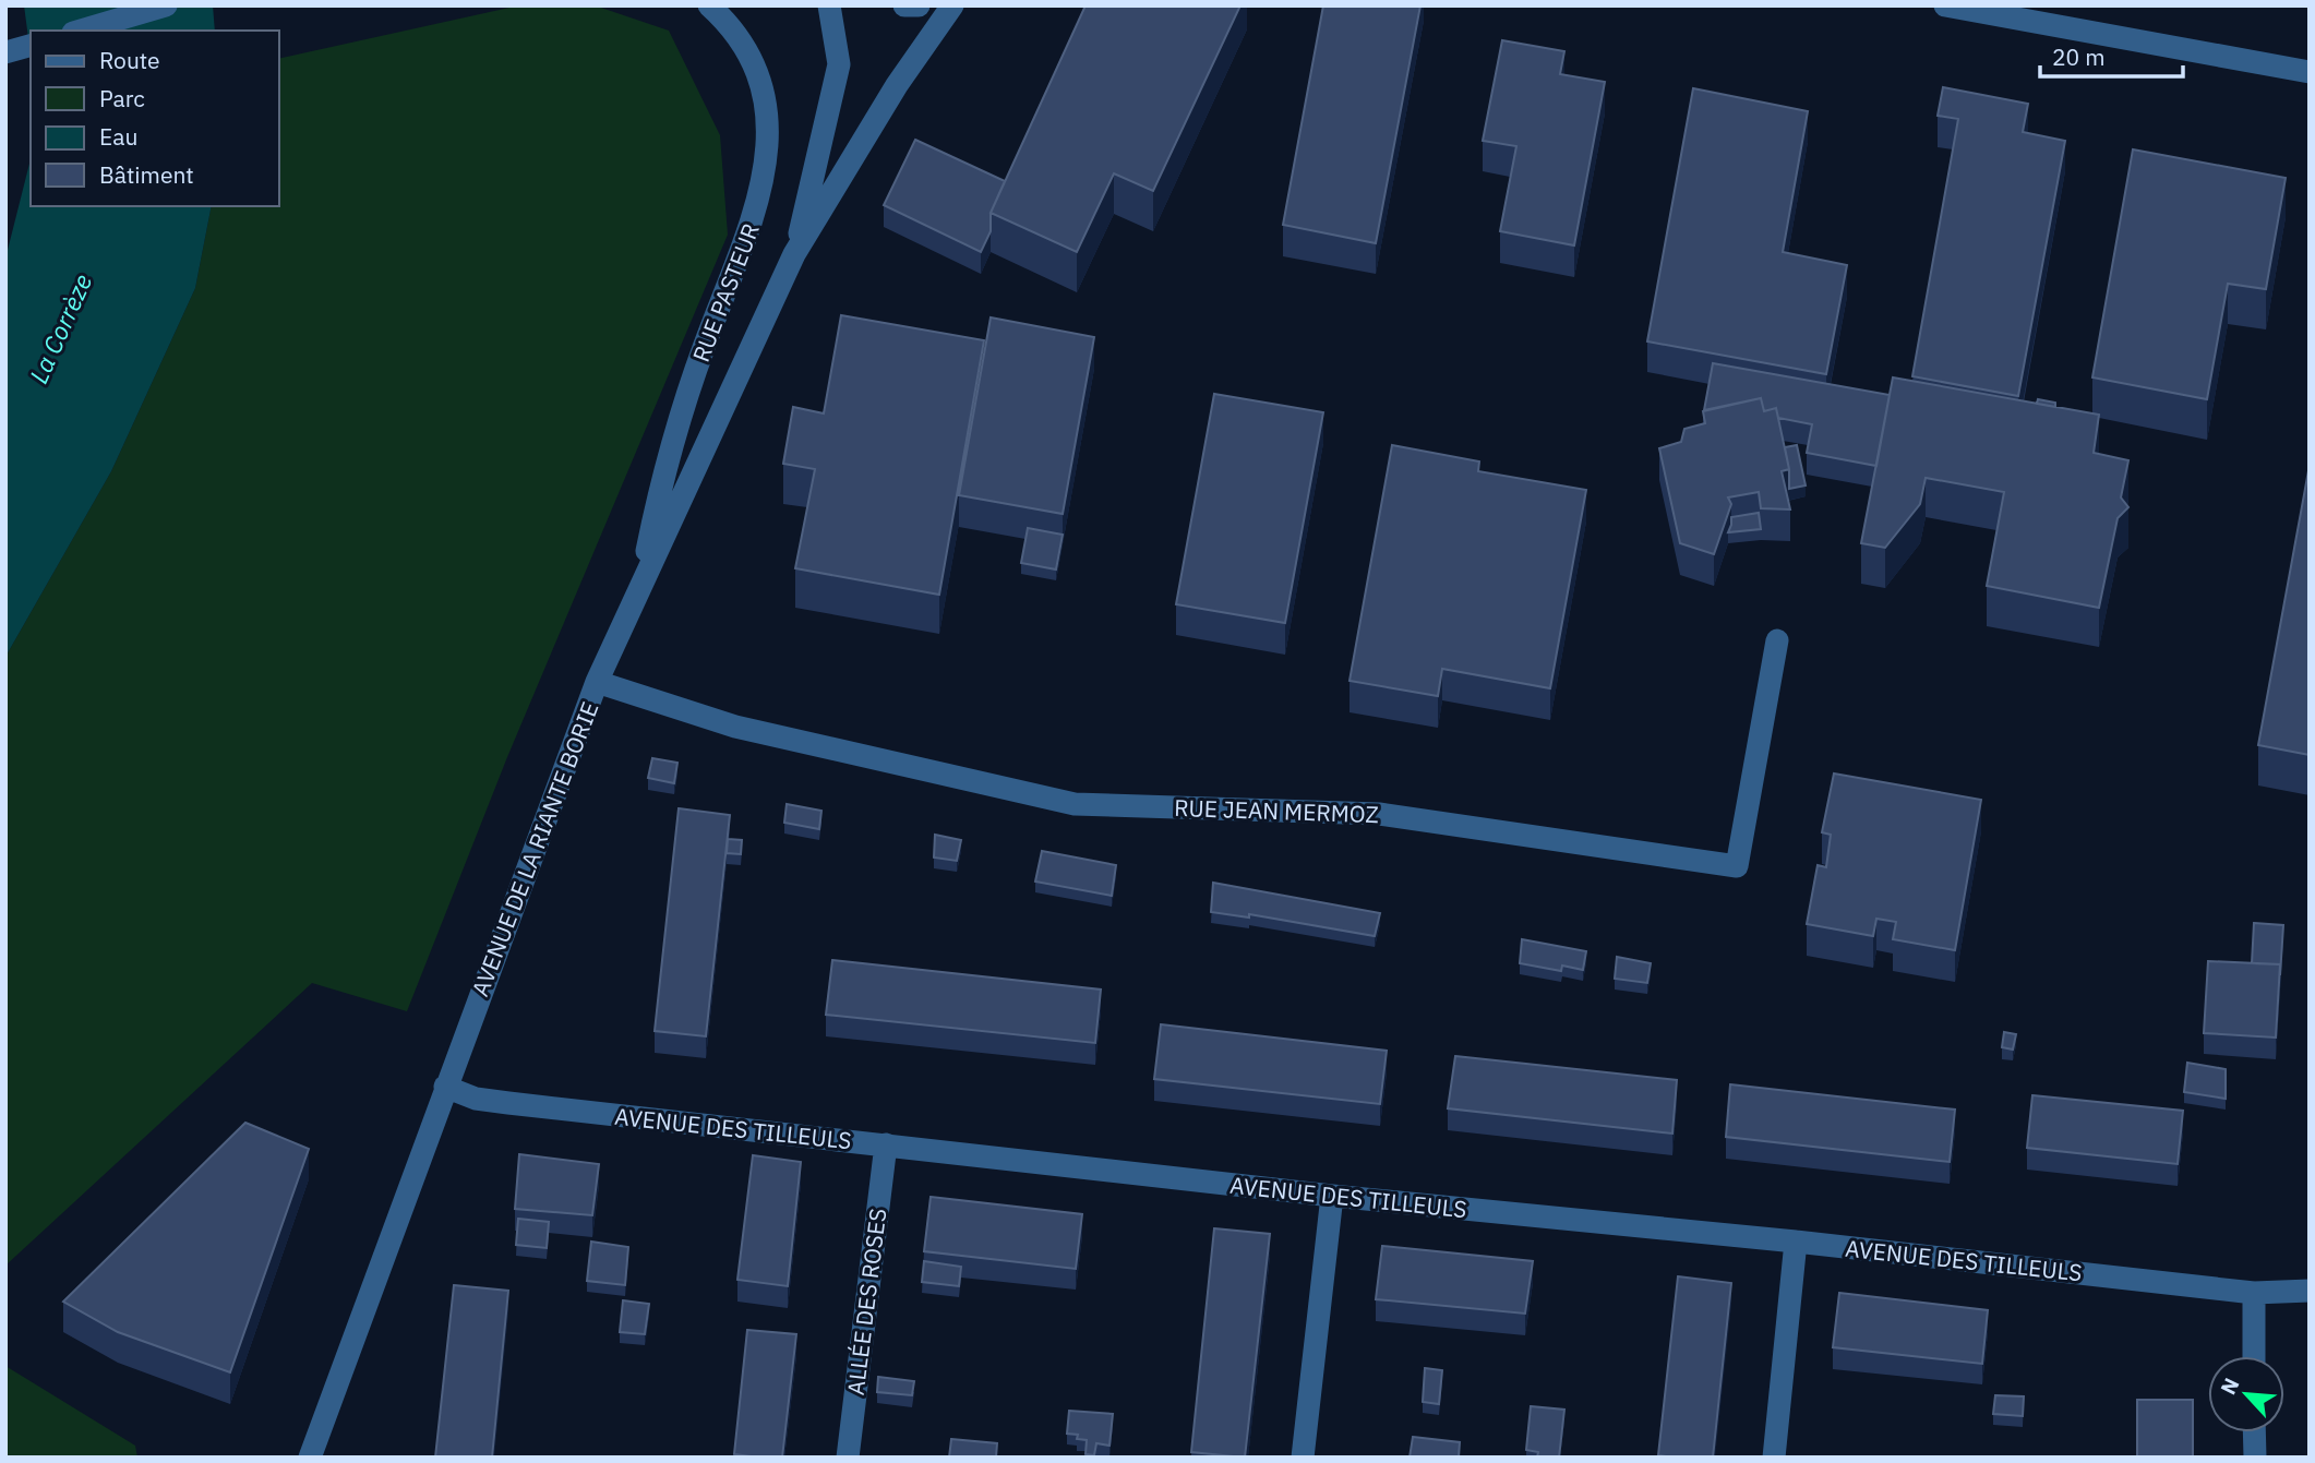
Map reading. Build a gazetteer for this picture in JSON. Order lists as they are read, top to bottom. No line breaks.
{"streets":{"street":["RUE PASTEUR","RUE JEAN MERMOZ","AVENUE DE LA RIANTE BORIE","AVENUE DES TILLEULS","ALLÉE DES ROSES"]},"crossings":[["RUE PASTEUR","AVENUE DE LA RIANTE BORIE"],["RUE JEAN MERMOZ","AVENUE DE LA RIANTE BORIE"],["AVENUE DE LA RIANTE BORIE","AVENUE DES TILLEULS"],["AVENUE DES TILLEULS","ALLÉE DES ROSES"]],"water":["La Corrèze"],"legend":["Route","Parc","Eau","Bâtiment"],"scale_bar":"20 m","north":"top left"}
